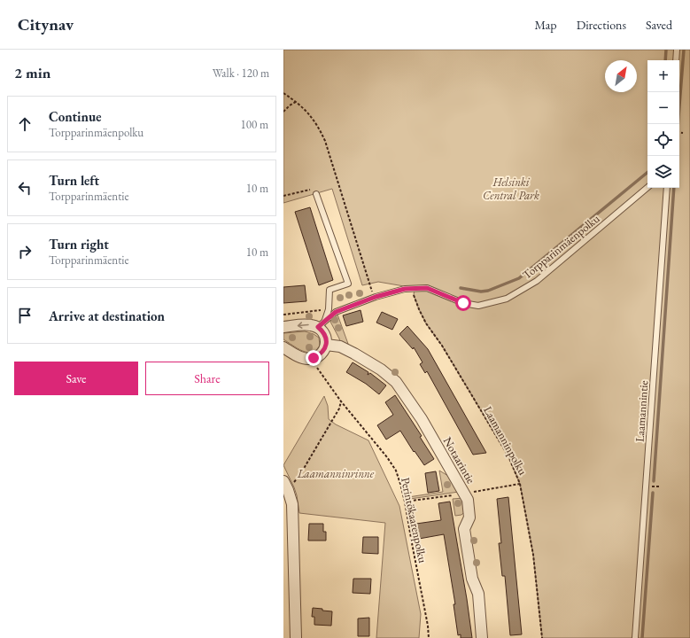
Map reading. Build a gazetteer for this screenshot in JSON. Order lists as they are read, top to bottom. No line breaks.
{"streets":{"street":["Notaarintie"],"lane":["Torpparinmäenpolku","Laamannintie"],"path":["Laamanninpolku","Perintökaarenpolku"]},"crossings":[["Torpparinmäenpolku","Laamanninpolku"]],"parks":["Helsinki Central Park","Laamanninrinne"],"north":"top right","page":{"header":"Citynav","nav":["Map","Directions","Saved"],"heading":["2 min","Walk · 120 m"],"map_buttons":["+","−"],"list":[["Continue","Torpparinmäenpolku","100 m"],["Turn left","Torpparinmäentie","10 m"],["Turn right","Torpparinmäentie","10 m"],"Arrive at destination"],"buttons":["Save","Share"]}}
